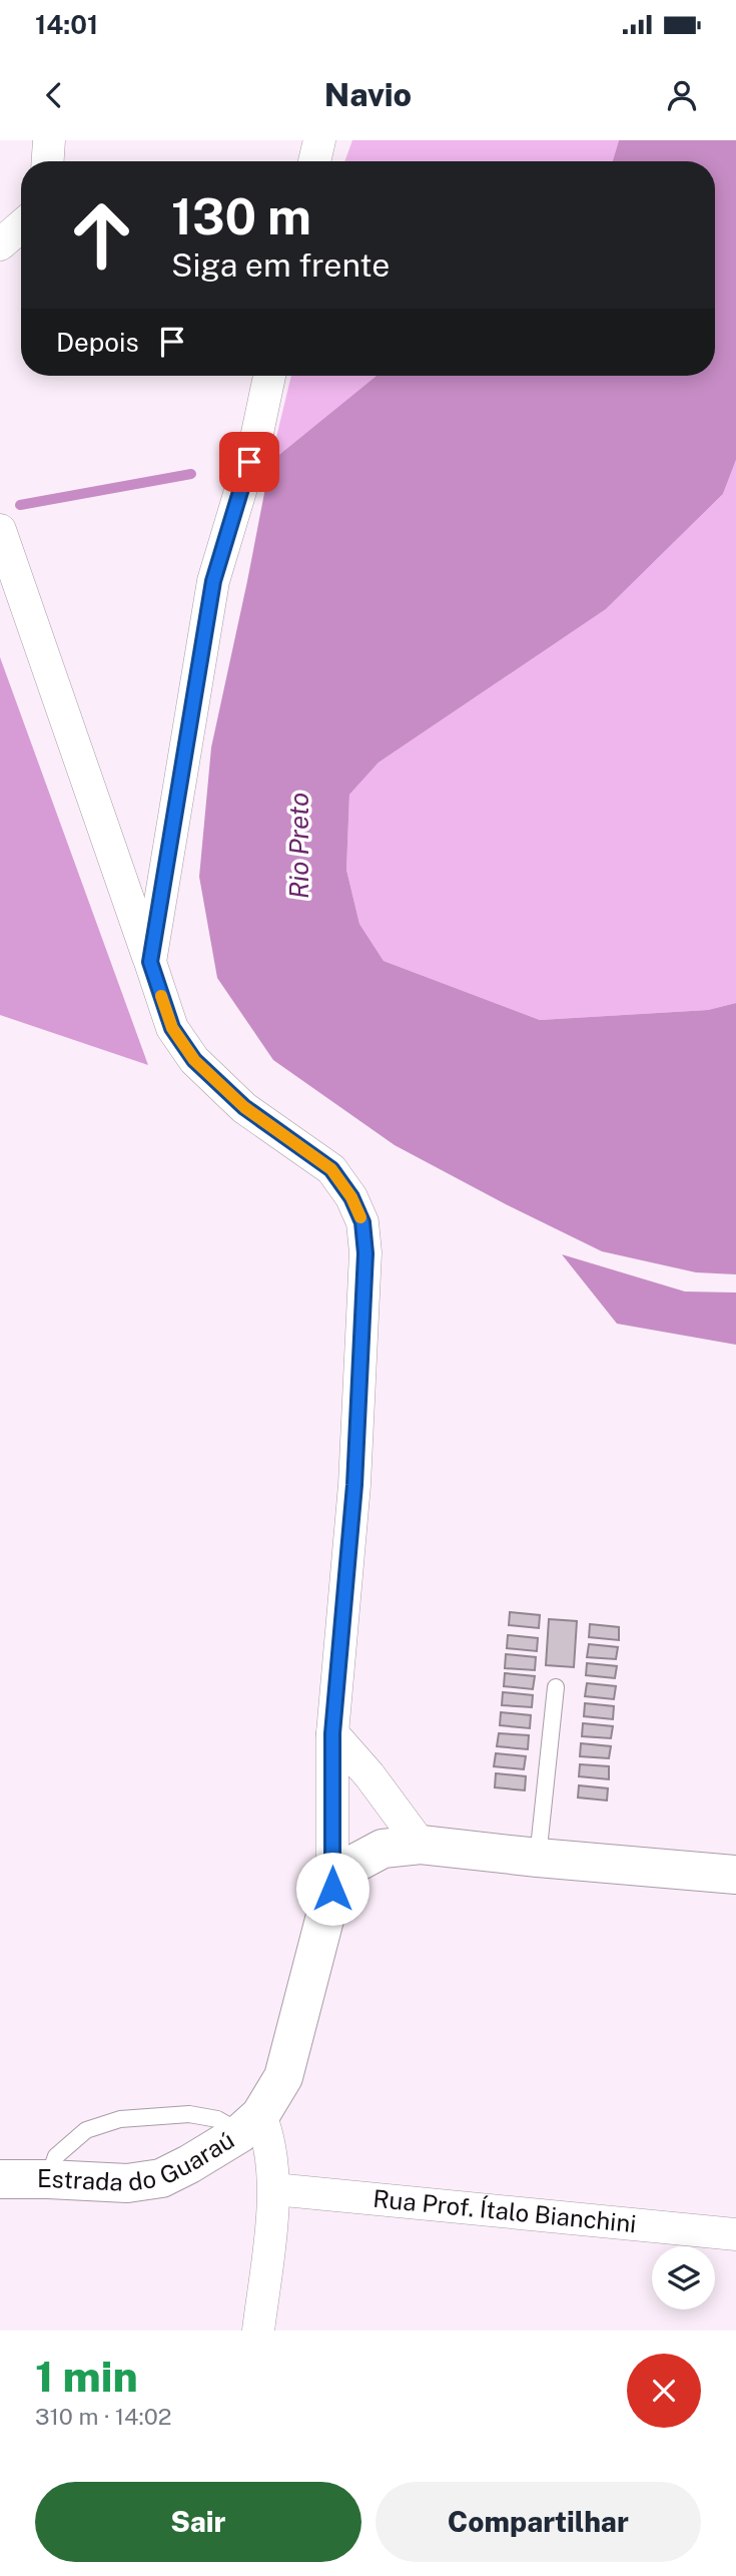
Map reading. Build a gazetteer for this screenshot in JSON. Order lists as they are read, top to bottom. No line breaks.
{"streets":{"street":["Estrada do Guaraú","Rua Prof. Ítalo Bianchini"]},"water":["Rio Preto"],"page":{"status":"14:01","header":"Navio","turn":["130 m","Siga em frente"],"then":"Depois","heading":["1 min","310 m · 14:02"],"buttons":["Sair","Compartilhar"]}}
